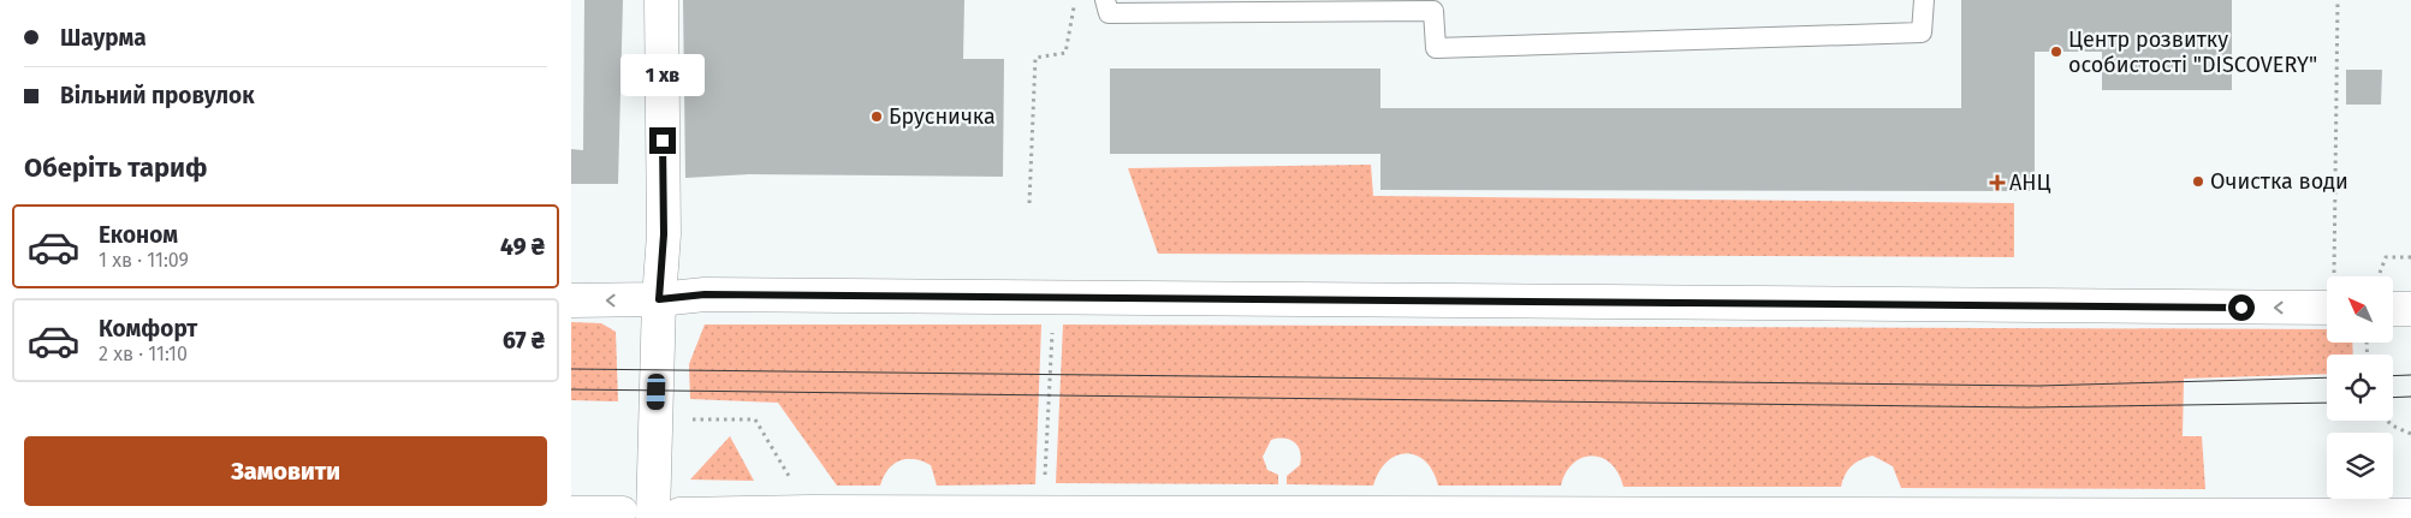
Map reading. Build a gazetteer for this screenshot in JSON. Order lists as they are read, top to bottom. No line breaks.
{"places":{"other":["Центр розвитку особистості \"DISCOVERY\"","Брусничка","Очистка води"],"health":["АНЦ"]},"north":"top left","page":{"banner":["Шаурма","Вільний провулок"],"bubble":"1 хв","heading":"Оберіть тариф","list":[{"name":"Економ","note":"1 хв · 11:09","value":"49 ₴"},{"name":"Комфорт","note":"2 хв · 11:10","value":"67 ₴"}],"buttons":"Замовити"}}
